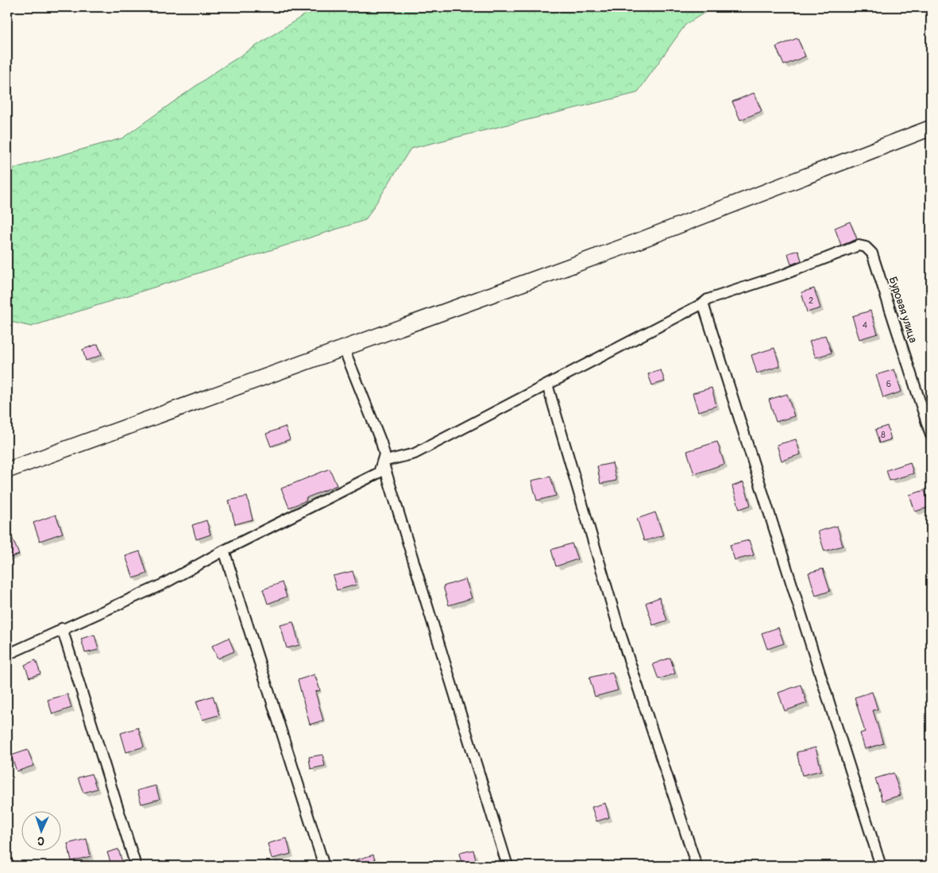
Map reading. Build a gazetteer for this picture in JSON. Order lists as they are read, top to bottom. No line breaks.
{"streets":{"street":["Буровая улица"]},"house_numbers":["2","4","6","8"],"north":"bottom"}
